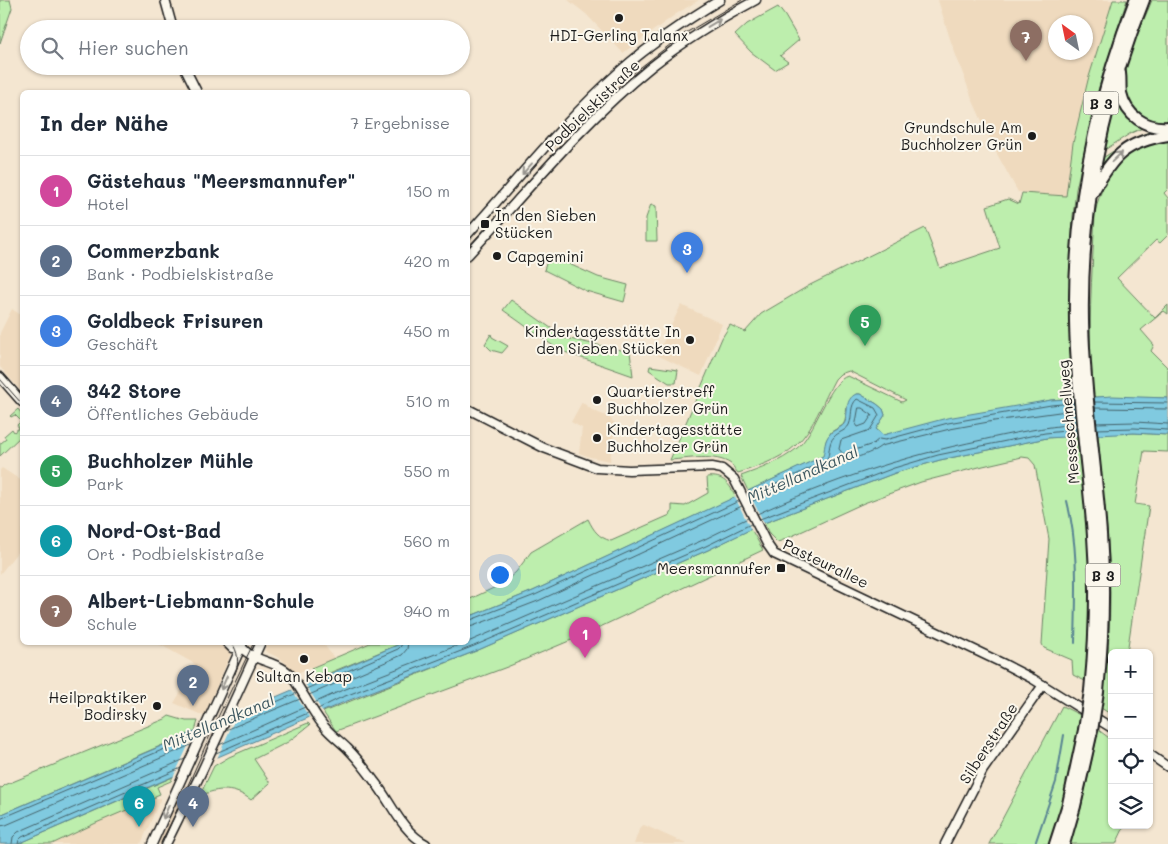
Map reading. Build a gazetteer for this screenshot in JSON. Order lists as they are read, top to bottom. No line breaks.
{"streets":{"highway":["B 3","Messeschnellweg"],"street":["Podbielskistraße","Pasteurallee","Silberstraße"]},"crossings":[["Pasteurallee","Silberstraße"]],"water":["Mittellandkanal"],"places":{"other":["HDI-Gerling Talanx","Grundschule Am Buchholzer Grün","Capgemini","Kindertagesstätte In den Sieben Stücken","Quartierstreff Buchholzer Grün","Kindertagesstätte Buchholzer Grün","Sultan Kebap","Heilpraktiker Bodirsky"],"transit":["In den Sieben Stücken","Meersmannufer"]},"north":"top left","page":{"pins":["7","3","5","1","2","4","6"],"search":"Hier suchen","heading":["In der Nähe","7 Ergebnisse"],"list":[{"mark":"1","name":"Gästehaus \"Meersmannufer\"","note":"Hotel","value":"150 m"},{"mark":"2","name":"Commerzbank","note":"Bank · Podbielskistraße","value":"420 m"},{"mark":"3","name":"Goldbeck Frisuren","note":"Geschäft","value":"450 m"},{"mark":"4","name":"342 Store","note":"Öffentliches Gebäude","value":"510 m"},{"mark":"5","name":"Buchholzer Mühle","note":"Park","value":"550 m"},{"mark":"6","name":"Nord-Ost-Bad","note":"Ort · Podbielskistraße","value":"560 m"},{"mark":"7","name":"Albert-Liebmann-Schule","note":"Schule","value":"940 m"}],"map_buttons":["+","−"]}}
